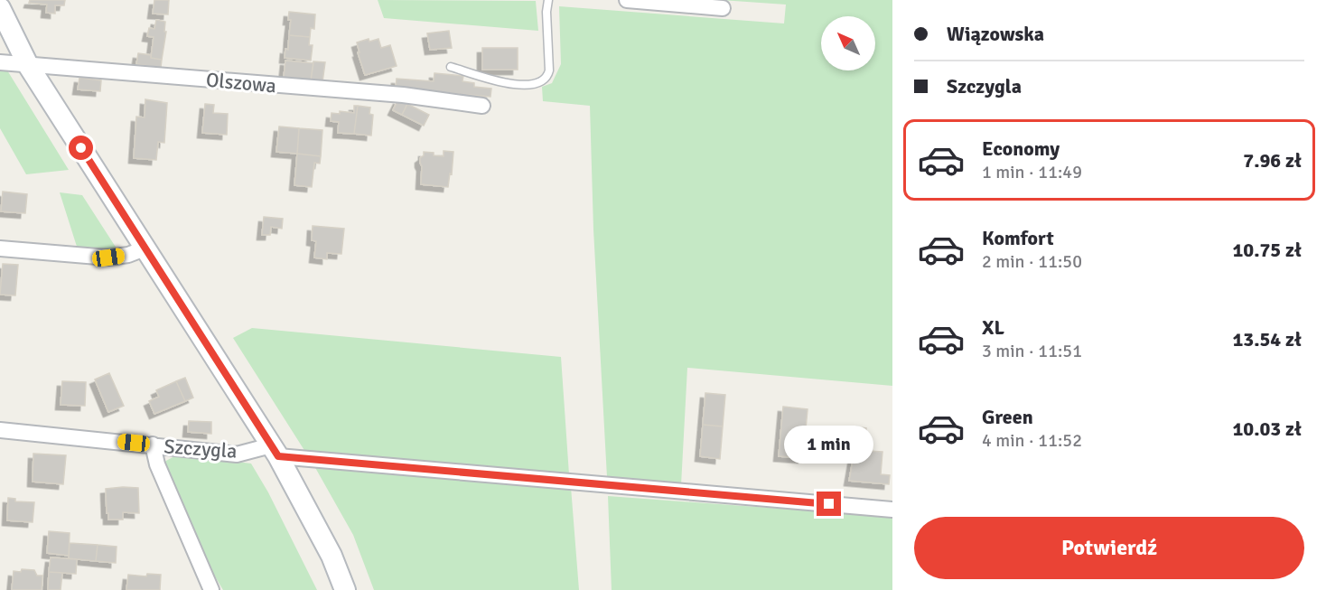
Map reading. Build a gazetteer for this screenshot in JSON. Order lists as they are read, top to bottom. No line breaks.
{"streets":{"street":["Olszowa","Szczygla"]},"north":"top left","page":{"banner":["Wiązowska","Szczygla"],"list":[{"name":"Economy","note":"1 min · 11:49","value":"7.96 zł"},{"name":"Komfort","note":"2 min · 11:50","value":"10.75 zł"},{"name":"XL","note":"3 min · 11:51","value":"13.54 zł"},{"name":"Green","note":"4 min · 11:52","value":"10.03 zł"}],"bubble":"1 min","buttons":"Potwierdź"}}
